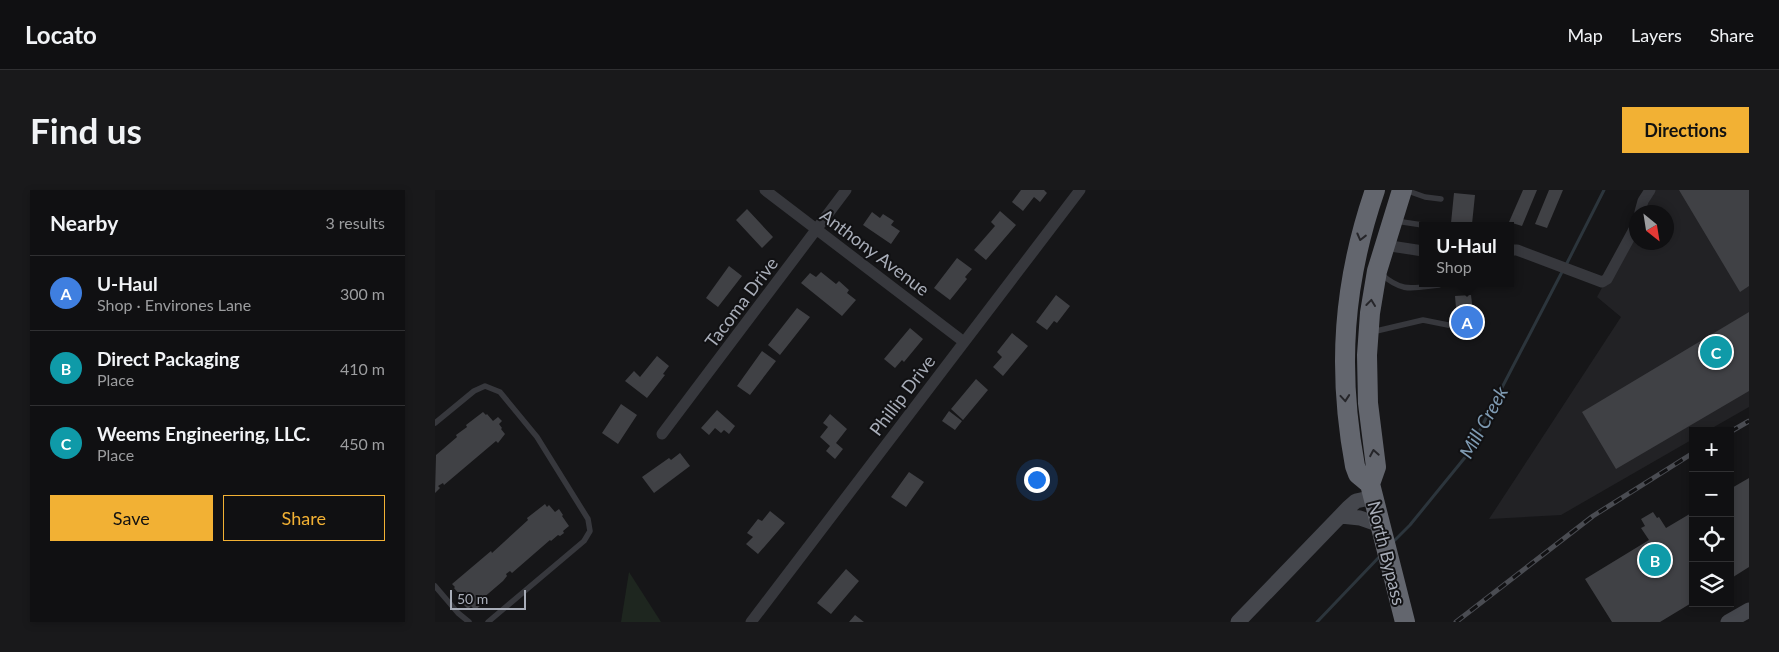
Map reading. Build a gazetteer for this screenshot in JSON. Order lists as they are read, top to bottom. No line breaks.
{"streets":{"highway":["North Bypass"],"street":["Anthony Avenue","Tacoma Drive","Phillip Drive"]},"crossings":[["Anthony Avenue","Tacoma Drive"],["Anthony Avenue","Phillip Drive"]],"water":["Mill Creek"],"scale_bar":"50 m","north":"bottom right","page":{"header":"Locato","nav":["Map","Layers","Share"],"buttons":["Directions",["Save","Share"]],"title":"Find us","heading":["Nearby","3 results"],"popup":["U-Haul","Shop"],"list":[{"mark":"A","name":"U-Haul","note":"Shop · Environes Lane","value":"300 m"},{"mark":"B","name":"Direct Packaging","note":"Place","value":"410 m"},{"mark":"C","name":"Weems Engineering, LLC.","note":"Place","value":"450 m"}],"pins":["A","C","B"],"map_buttons":["+","−"],"scale":"50 m"}}
